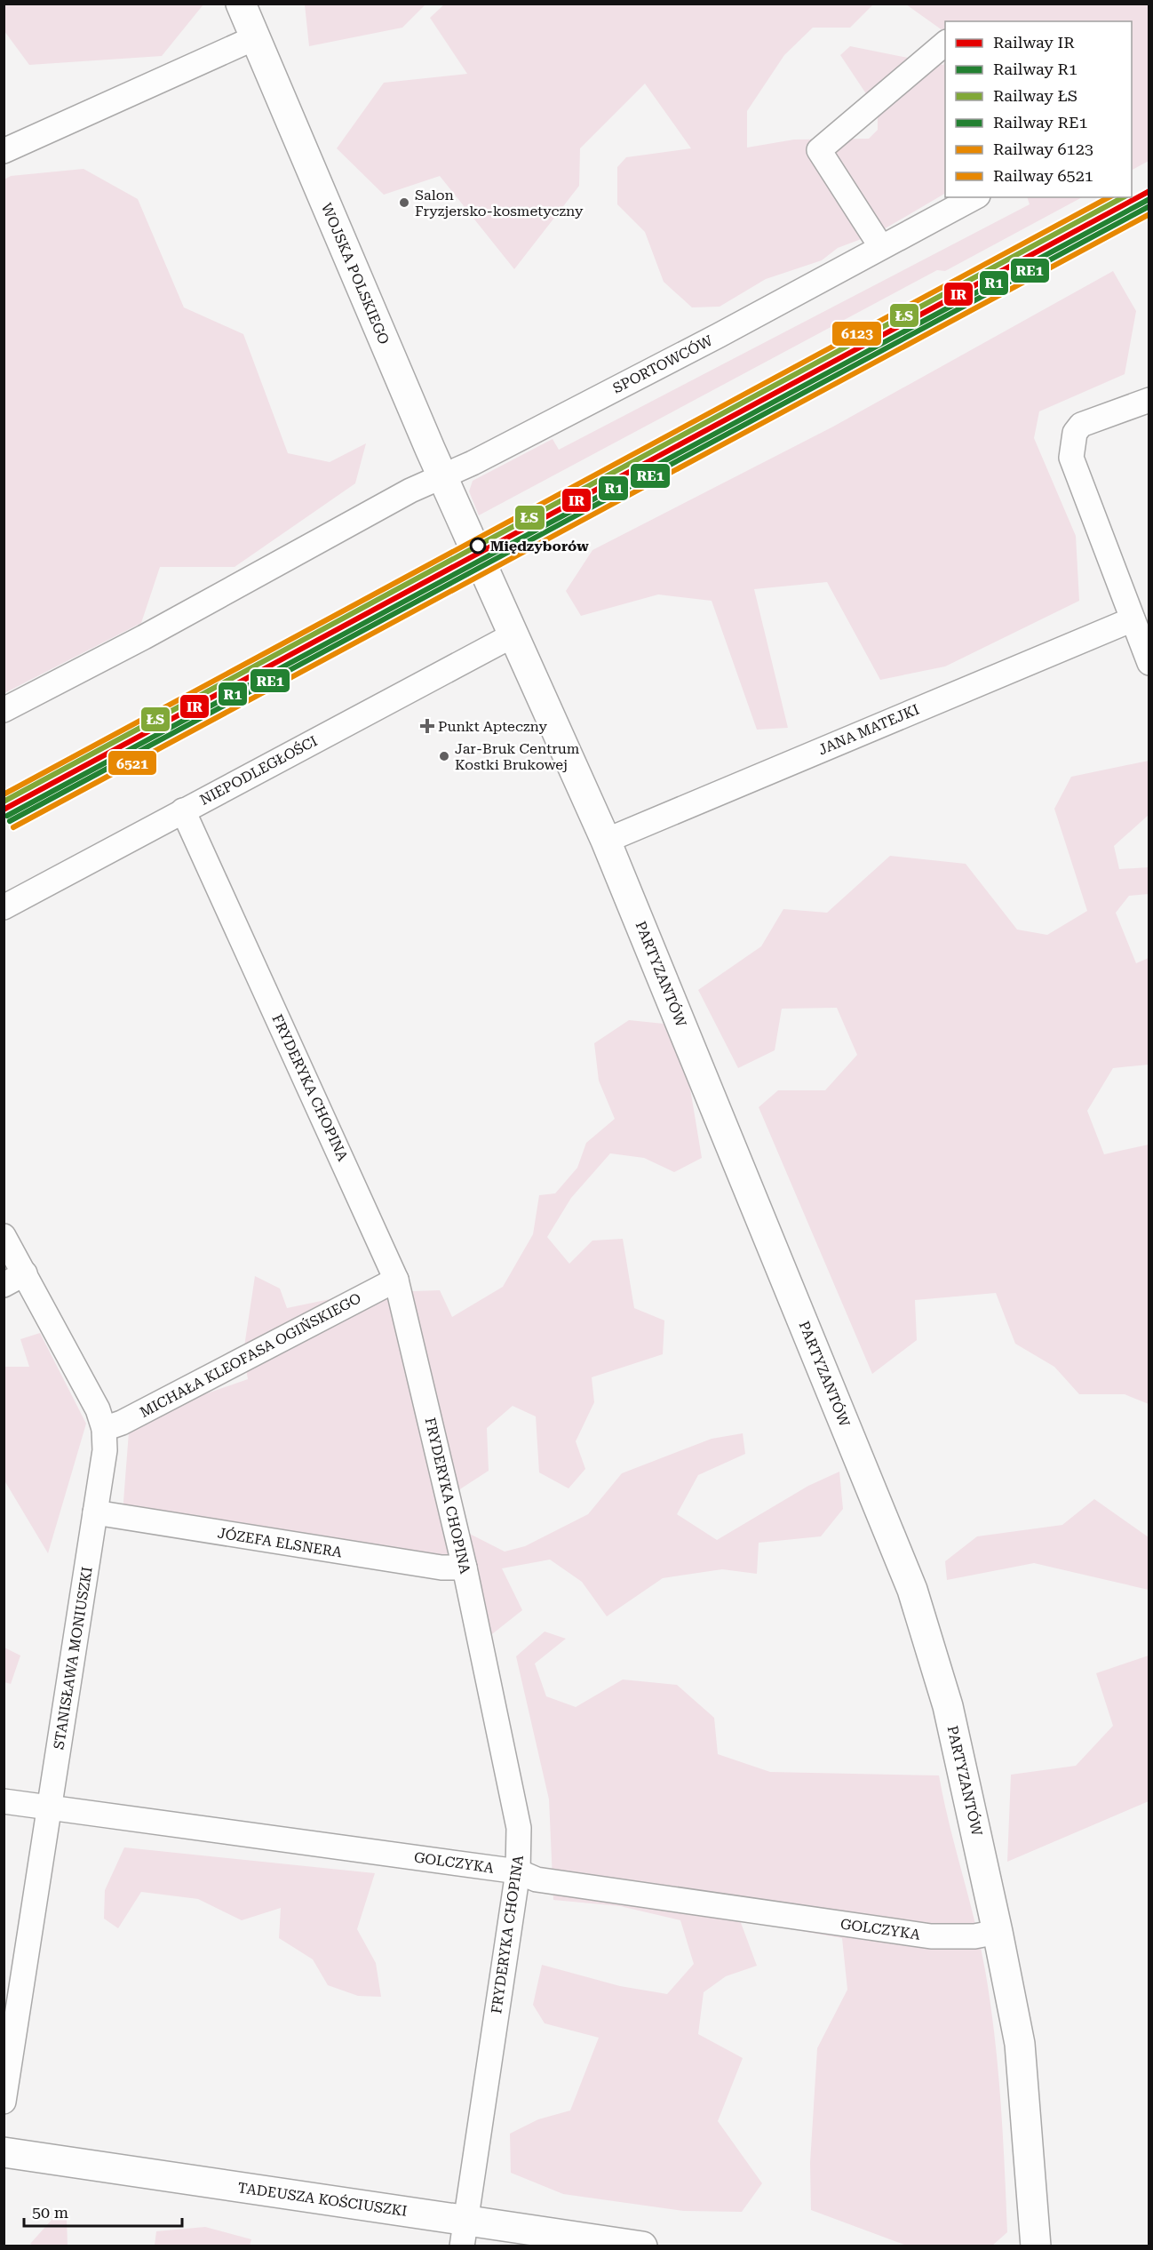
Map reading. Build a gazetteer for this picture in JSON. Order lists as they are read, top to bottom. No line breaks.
{"streets":{"street":["WOJSKA POLSKIEGO","SPORTOWCÓW","JANA MATEJKI","NIEPODLEGŁOŚCI","PARTYZANTÓW","FRYDERYKA CHOPINA","MICHAŁA KLEOFASA OGIŃSKIEGO","JÓZEFA ELSNERA","STANISŁAWA MONIUSZKI","GOLCZYKA","TADEUSZA KOŚCIUSZKI"]},"crossings":[["WOJSKA POLSKIEGO","SPORTOWCÓW"],["WOJSKA POLSKIEGO","PARTYZANTÓW"],["JANA MATEJKI","PARTYZANTÓW"],["NIEPODLEGŁOŚCI","PARTYZANTÓW"],["NIEPODLEGŁOŚCI","FRYDERYKA CHOPINA"],["PARTYZANTÓW","GOLCZYKA"],["FRYDERYKA CHOPINA","MICHAŁA KLEOFASA OGIŃSKIEGO"],["FRYDERYKA CHOPINA","JÓZEFA ELSNERA"],["FRYDERYKA CHOPINA","GOLCZYKA"],["FRYDERYKA CHOPINA","TADEUSZA KOŚCIUSZKI"],["MICHAŁA KLEOFASA OGIŃSKIEGO","STANISŁAWA MONIUSZKI"],["JÓZEFA ELSNERA","STANISŁAWA MONIUSZKI"],["STANISŁAWA MONIUSZKI","GOLCZYKA"]],"places":{"other":["Salon Fryzjersko-kosmetyczny","Międzyborów","Jar-Bruk Centrum Kostki Brukowej"],"health":["Punkt Apteczny"]},"lines":["rail line IR","rail line ŁS","rail line 6123","rail line R1","rail line RE1","rail line 6521"],"legend":["Railway IR","Railway R1","Railway ŁS","Railway RE1","Railway 6123","Railway 6521"],"scale_bar":"50 m"}
